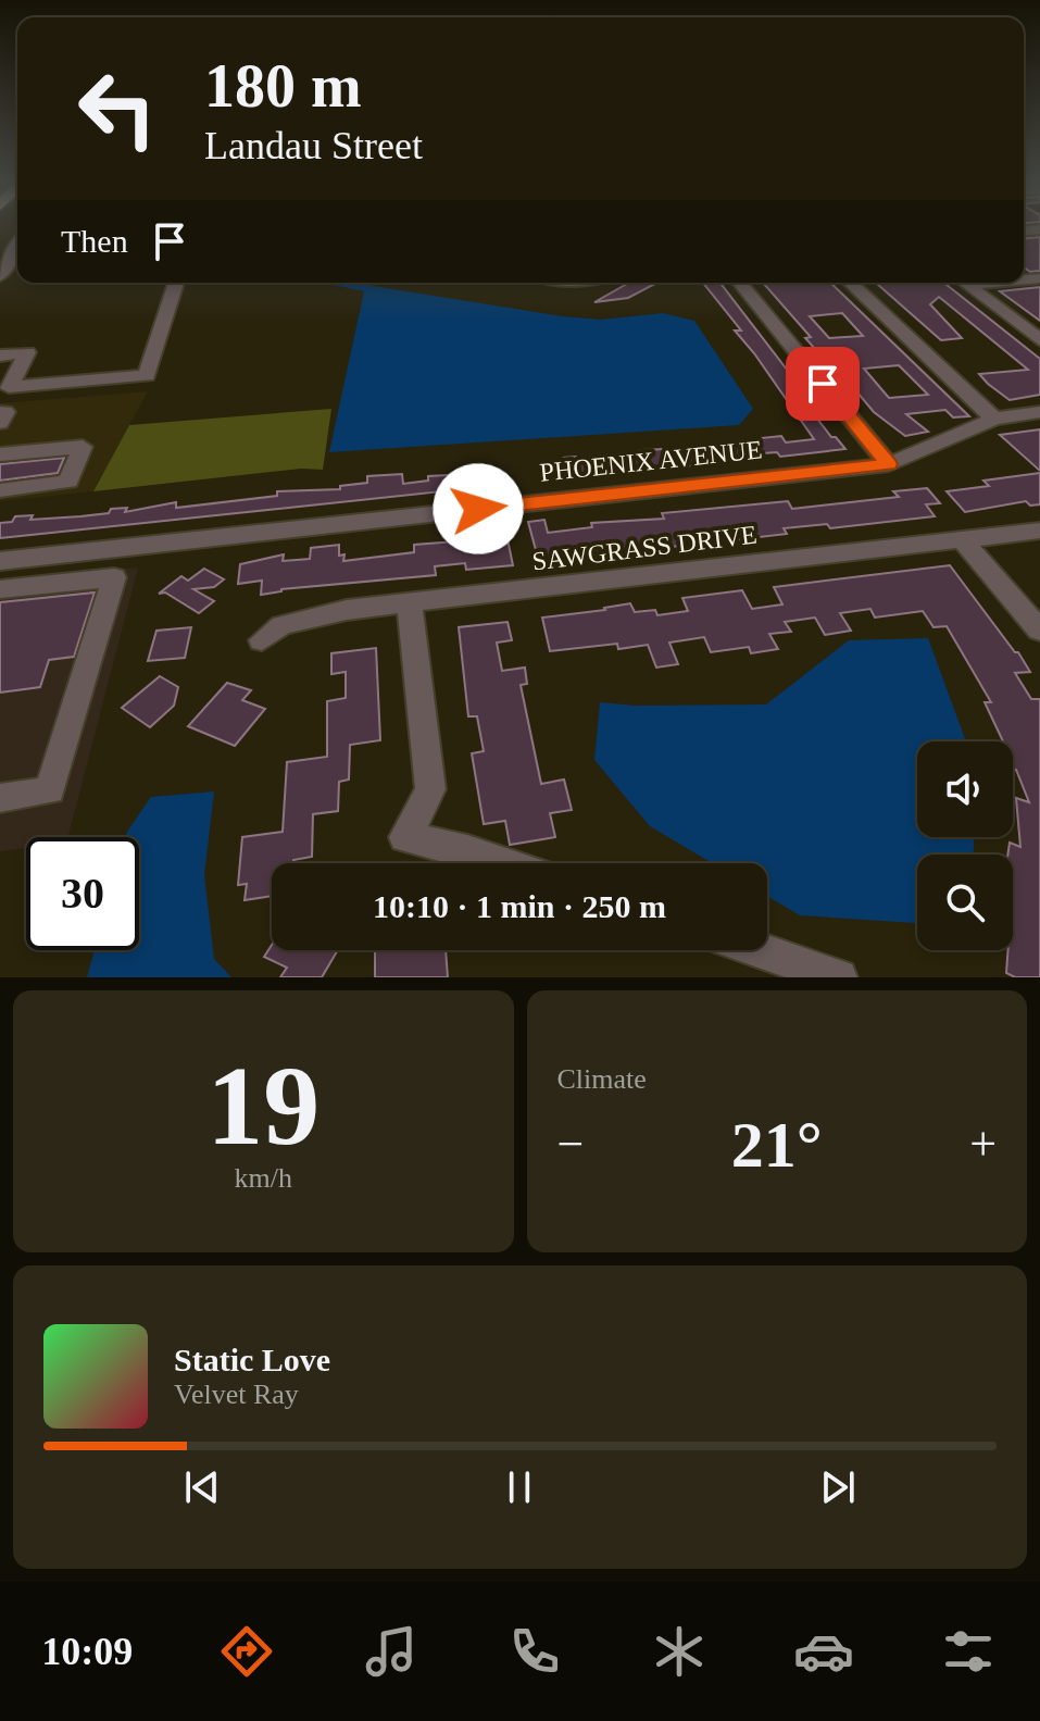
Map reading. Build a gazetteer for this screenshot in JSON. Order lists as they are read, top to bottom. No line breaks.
{"streets":{"street":["PHOENIX AVENUE","SAWGRASS DRIVE"]},"page":{"turn":["180 m","Landau Street"],"then":"Then","limit":"30","trip":"10:10 · 1 min · 250 m","tile":[["19","km/h"],"Climate"],"heat":["−","21°","+"],"song":["Static Love","Velvet Ray"],"tabs":"10:09"}}
